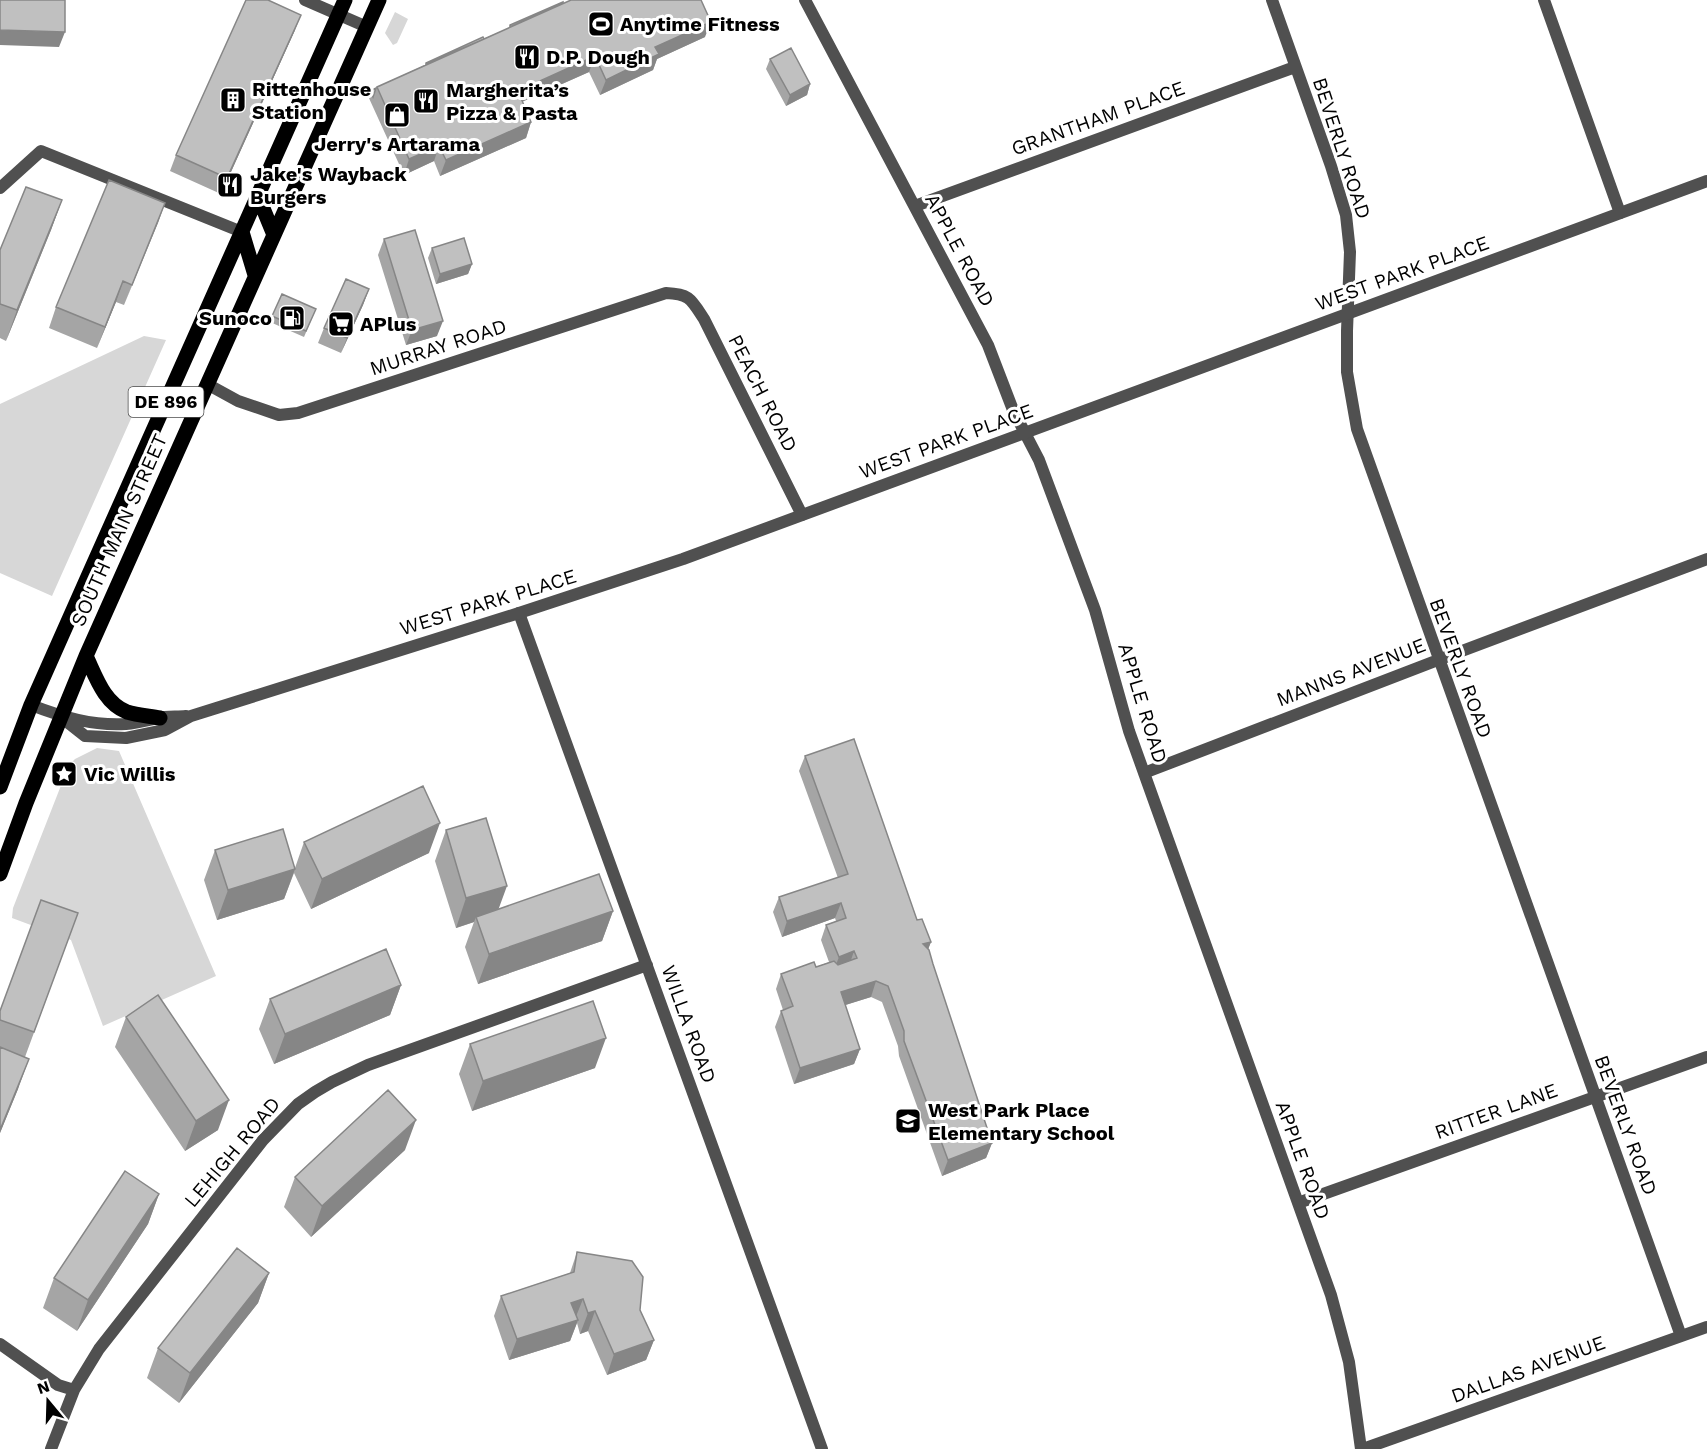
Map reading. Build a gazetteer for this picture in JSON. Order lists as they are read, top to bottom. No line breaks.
{"streets":{"main road":["DE 896","SOUTH MAIN STREET"],"street":["GRANTHAM PLACE","BEVERLY ROAD","APPLE ROAD","WEST PARK PLACE","MURRAY ROAD","PEACH ROAD","MANNS AVENUE","WILLA ROAD","RITTER LANE","LEHIGH ROAD","DALLAS AVENUE"]},"crossings":[["GRANTHAM PLACE","BEVERLY ROAD"],["GRANTHAM PLACE","APPLE ROAD"],["BEVERLY ROAD","WEST PARK PLACE"],["BEVERLY ROAD","MANNS AVENUE"],["BEVERLY ROAD","RITTER LANE"],["BEVERLY ROAD","DALLAS AVENUE"],["APPLE ROAD","WEST PARK PLACE"],["APPLE ROAD","MANNS AVENUE"],["APPLE ROAD","RITTER LANE"],["APPLE ROAD","DALLAS AVENUE"],["WEST PARK PLACE","PEACH ROAD"],["WEST PARK PLACE","DE 896"],["WEST PARK PLACE","SOUTH MAIN STREET"],["WEST PARK PLACE","WILLA ROAD"],["MURRAY ROAD","PEACH ROAD"],["MURRAY ROAD","SOUTH MAIN STREET"],["DE 896","SOUTH MAIN STREET"],["WILLA ROAD","LEHIGH ROAD"]],"places":{"sports":["Anytime Fitness"],"restaurant":["D.P. Dough","Margherita’s Pizza & Pasta","Jake's Wayback Burgers"],"building":["Rittenhouse Station"],"shop":["Jerry's Artarama"],"fuel station":["Sunoco"],"supermarket":["APlus"],"place":["Vic Willis"],"school or university":["West Park Place Elementary School"]},"north":"top"}
